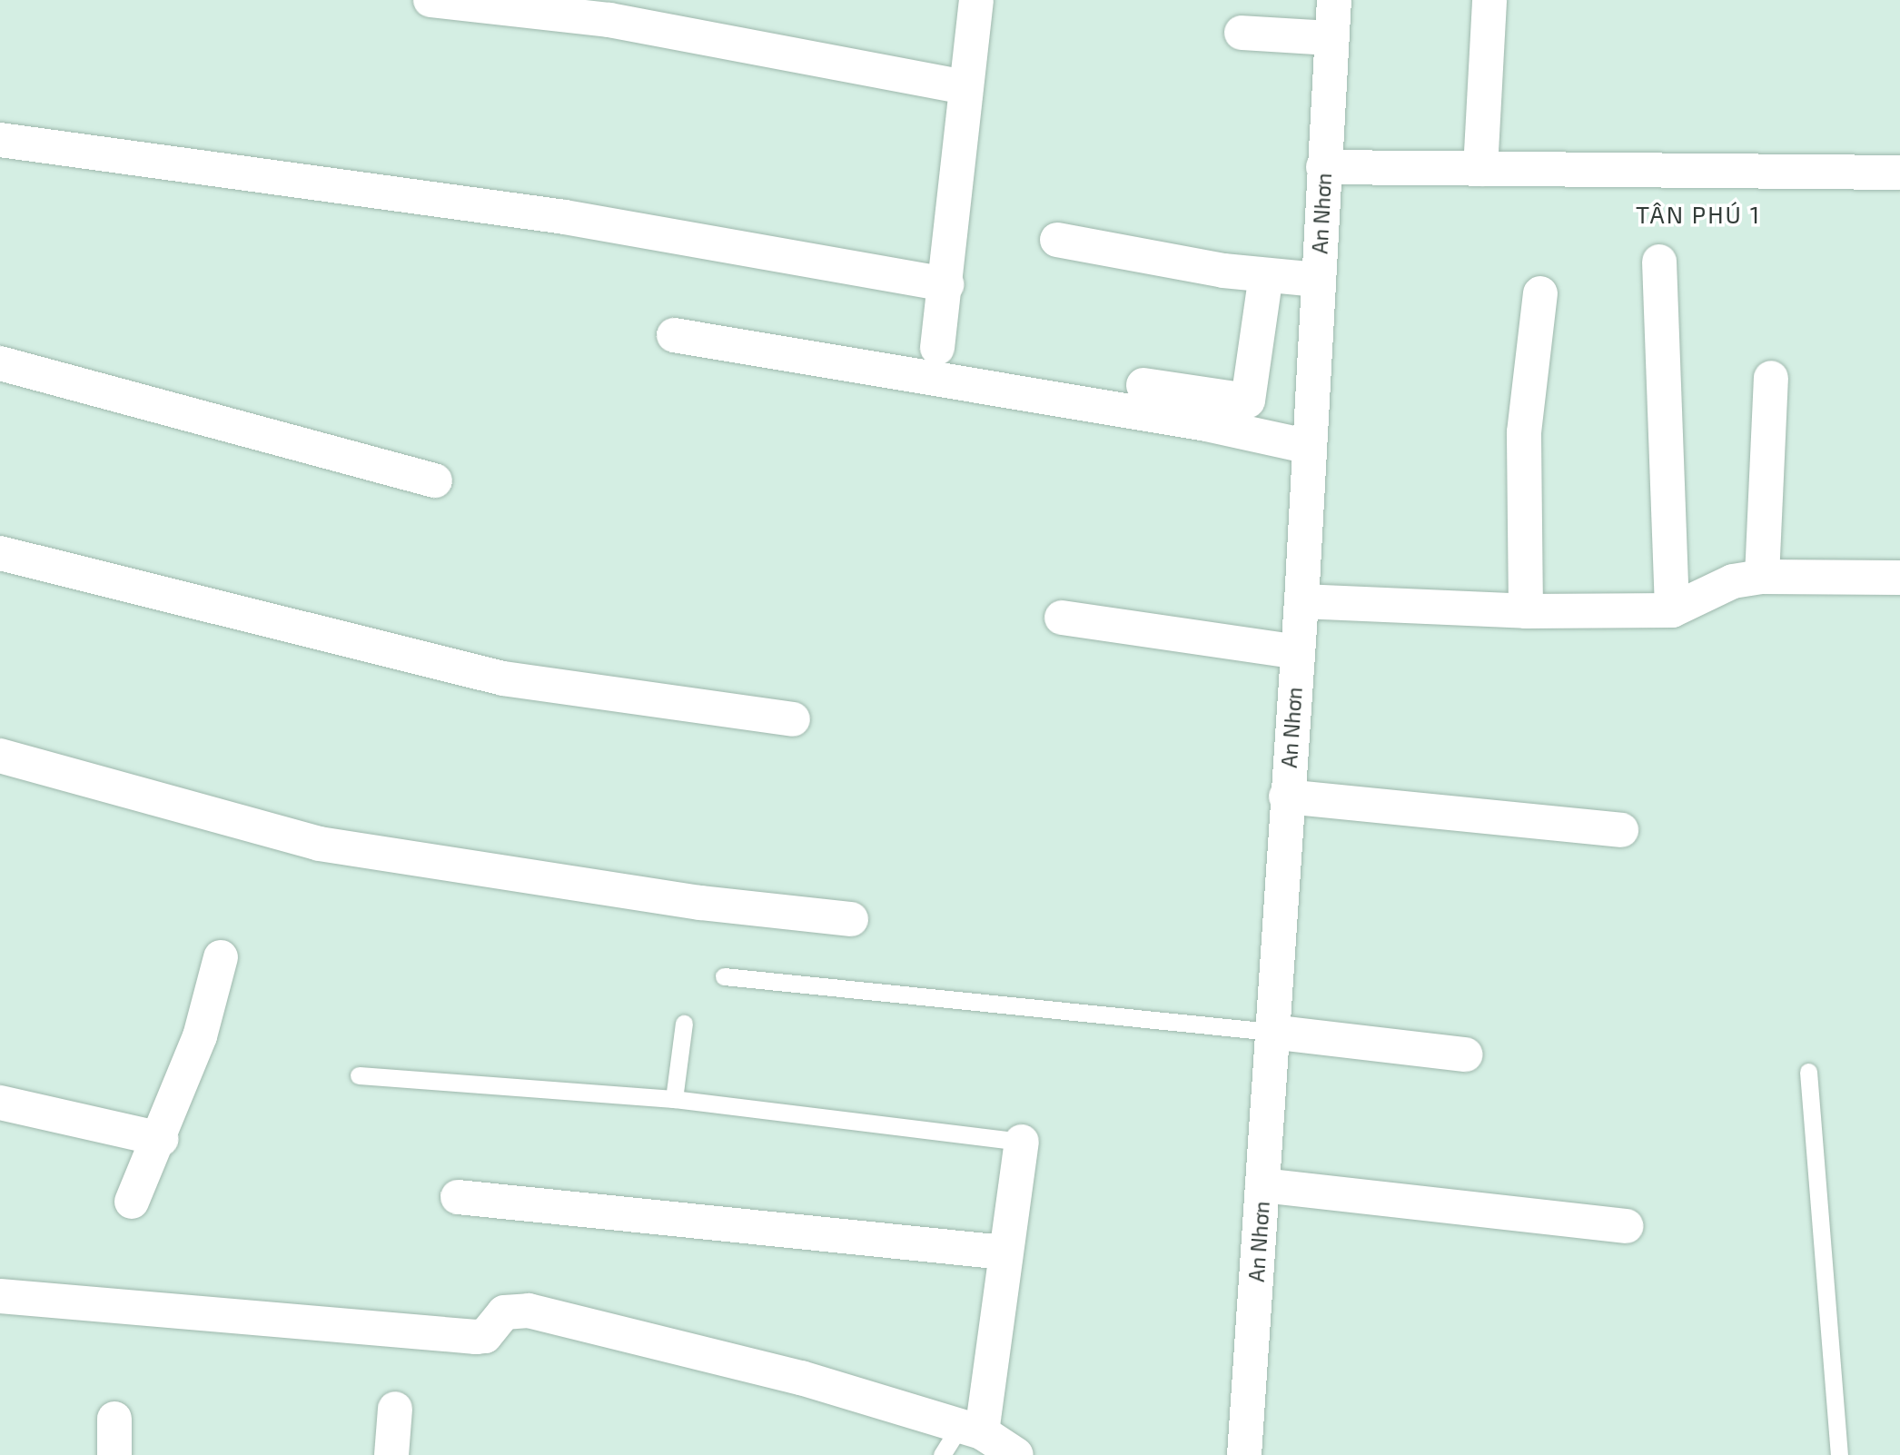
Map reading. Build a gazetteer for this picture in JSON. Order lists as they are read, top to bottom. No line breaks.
{"streets":{"street":["An Nhơn"]},"districts":["TÂN PHÚ 1"]}
